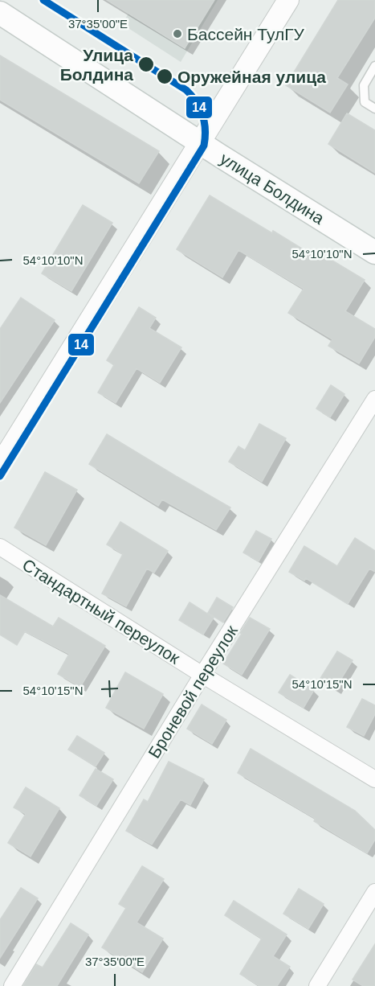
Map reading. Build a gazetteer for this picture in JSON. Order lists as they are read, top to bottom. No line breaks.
{"streets":{"main road":["улица Болдина"],"street":["Стандартный переулок","Броневой переулок"]},"crossings":[["Стандартный переулок","Броневой переулок"]],"places":["Бассейн ТулГУ","Улица Болдина","Оружейная улица"],"lines":["transit line 14"],"coordinates":["37°35'00\"E","54°10'10\"N","54°10'15\"N"]}
